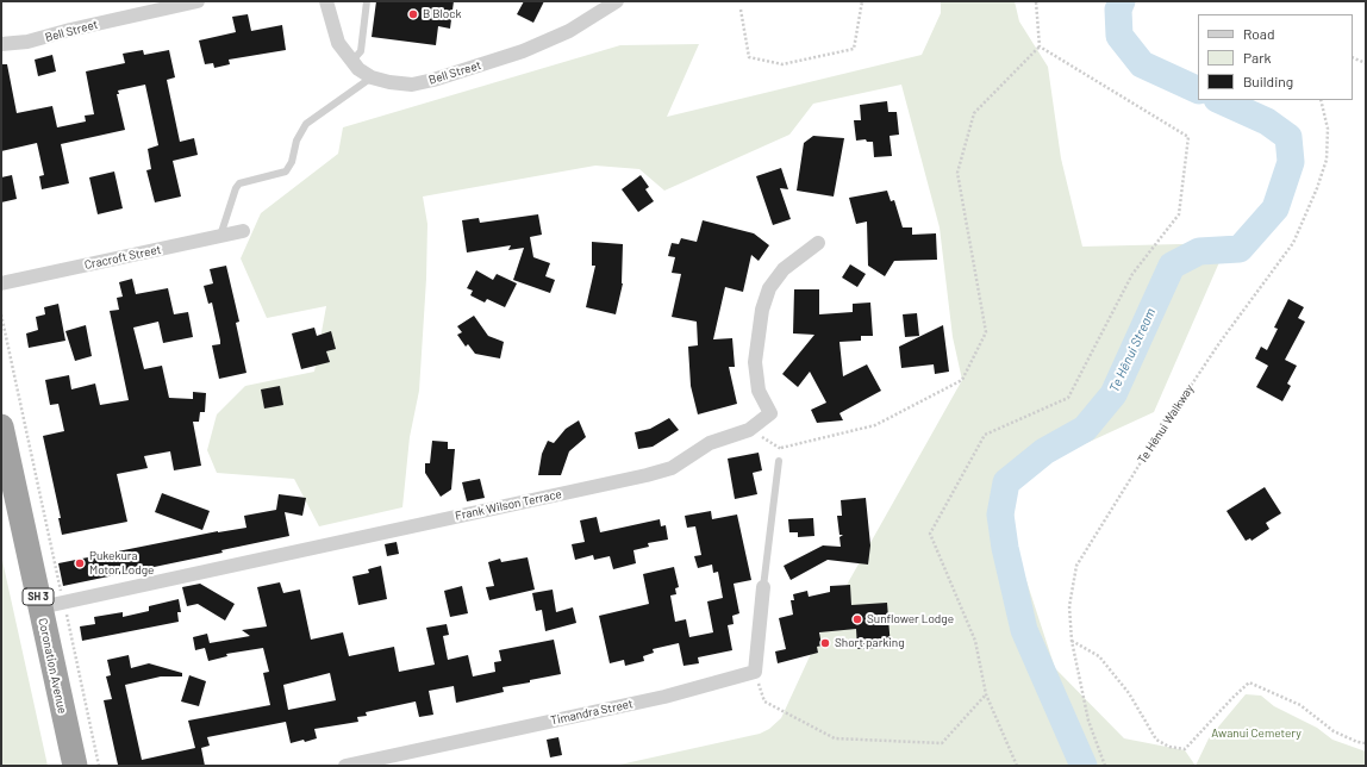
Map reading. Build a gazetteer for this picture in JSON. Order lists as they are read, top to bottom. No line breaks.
{"streets":{"highway":["SH 3","Coronation Avenue"],"street":["Bell Street","Cracroft Street","Frank Wilson Terrace","Timandra Street"],"path":["Te Hēnui Walkway"]},"crossings":[["Frank Wilson Terrace","Coronation Avenue"]],"water":["Te Hēnui Stream"],"parks":["Awanui Cemetery"],"places":["B Block","Pukekura Motor Lodge","Sunflower Lodge","Short parking"],"legend":["Road","Park","Building"]}
